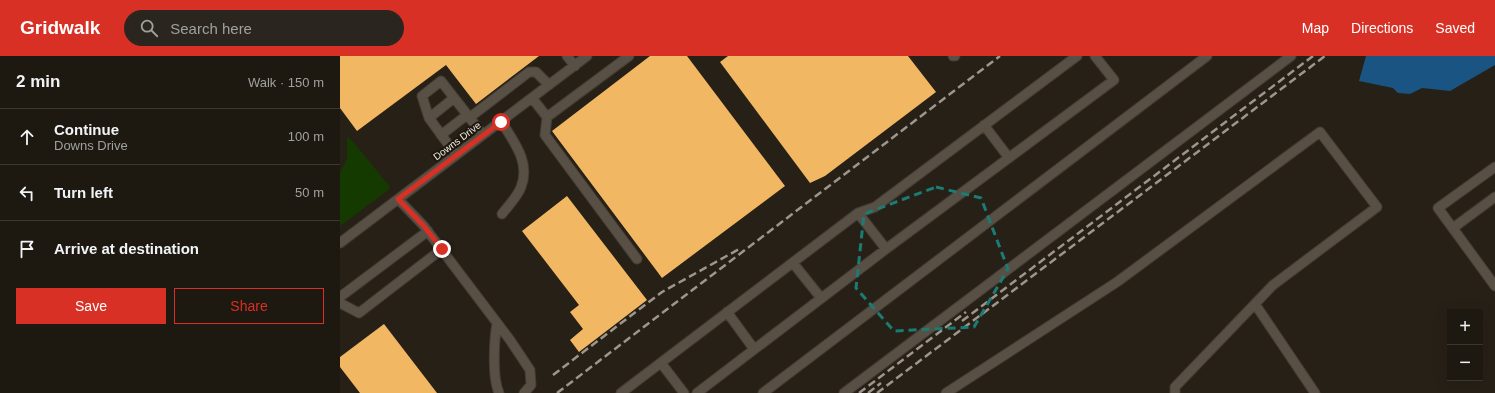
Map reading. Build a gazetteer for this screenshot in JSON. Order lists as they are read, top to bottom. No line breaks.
{"streets":{"street":["Downs Drive"]},"page":{"header":"Gridwalk","search":"Search here","nav":["Map","Directions","Saved"],"heading":["2 min","Walk · 150 m"],"list":[["Continue","Downs Drive","100 m"],["Turn left","50 m"],"Arrive at destination"],"buttons":["Save","Share"],"map_buttons":["+","−"]}}
